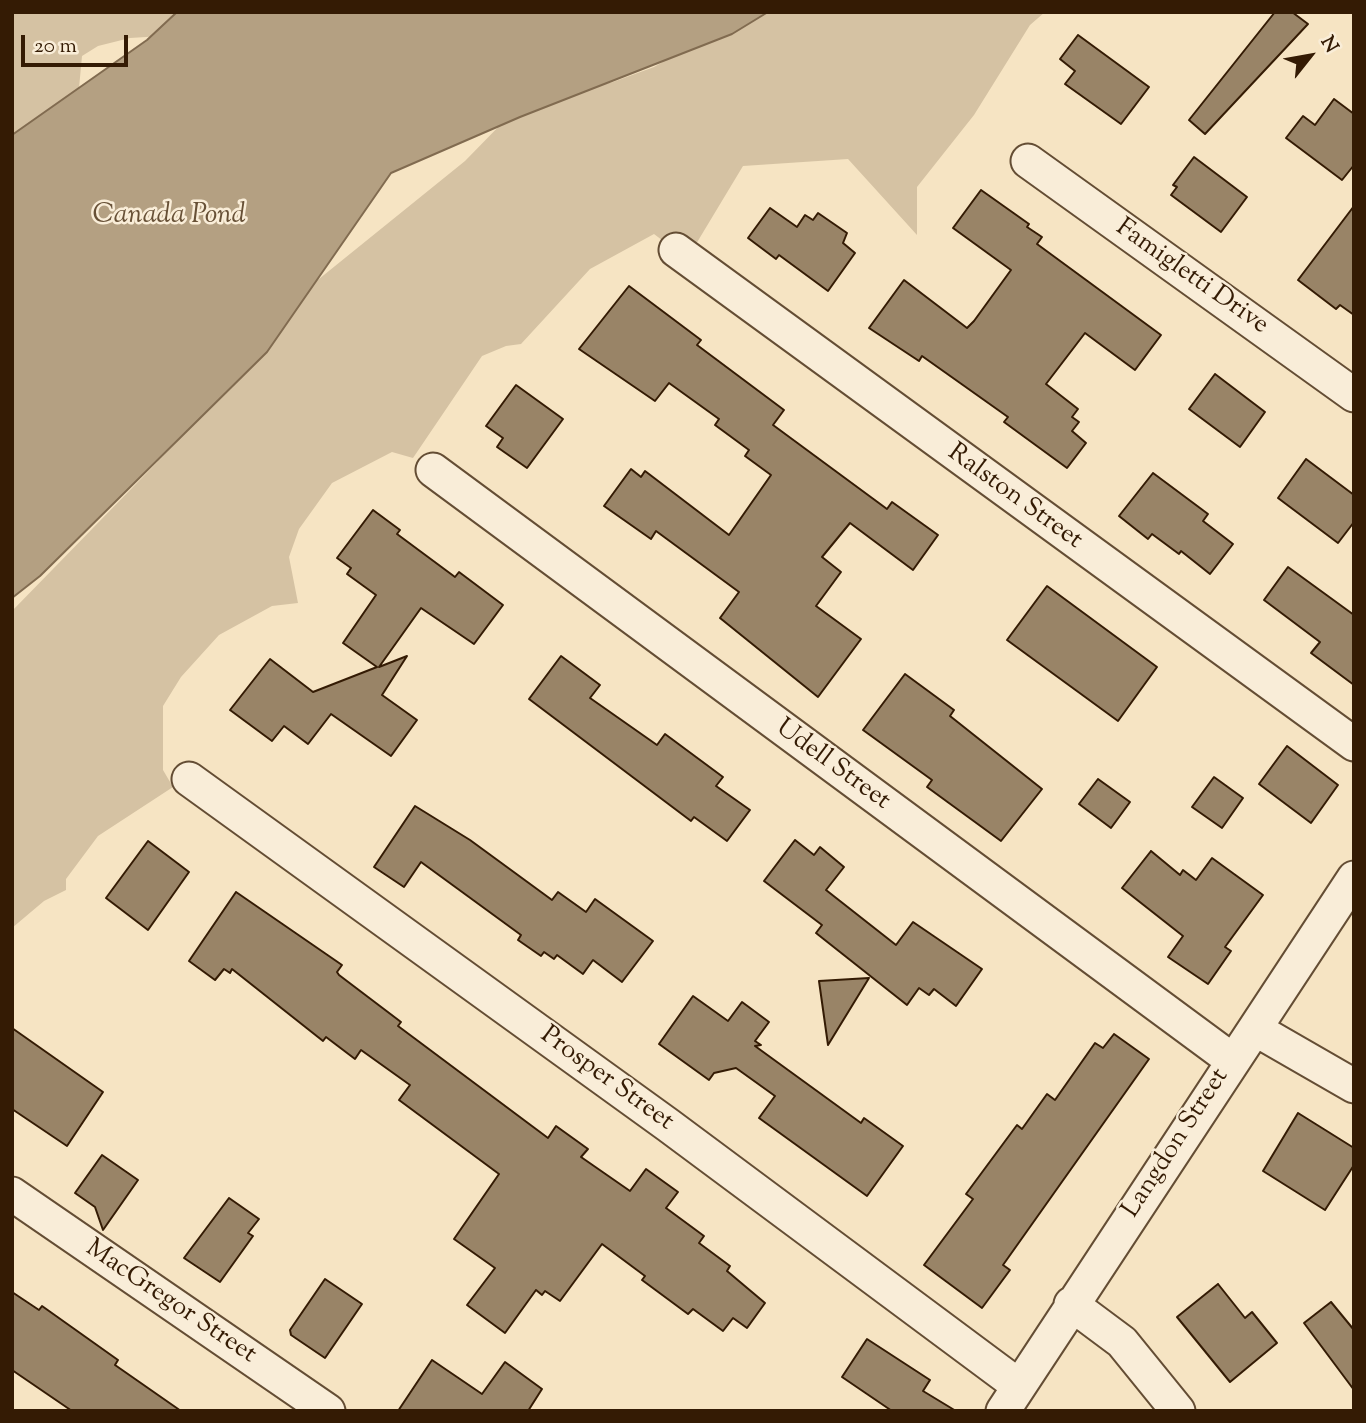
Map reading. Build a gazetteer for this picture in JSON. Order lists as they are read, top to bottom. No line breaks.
{"streets":{"street":["Famigletti Drive","Ralston Street","Udell Street","Prosper Street","Langdon Street","MacGregor Street"]},"crossings":[["Udell Street","Langdon Street"],["Prosper Street","Langdon Street"]],"water":["Canada Pond"],"scale_bar":"20 m","north":"top right"}
